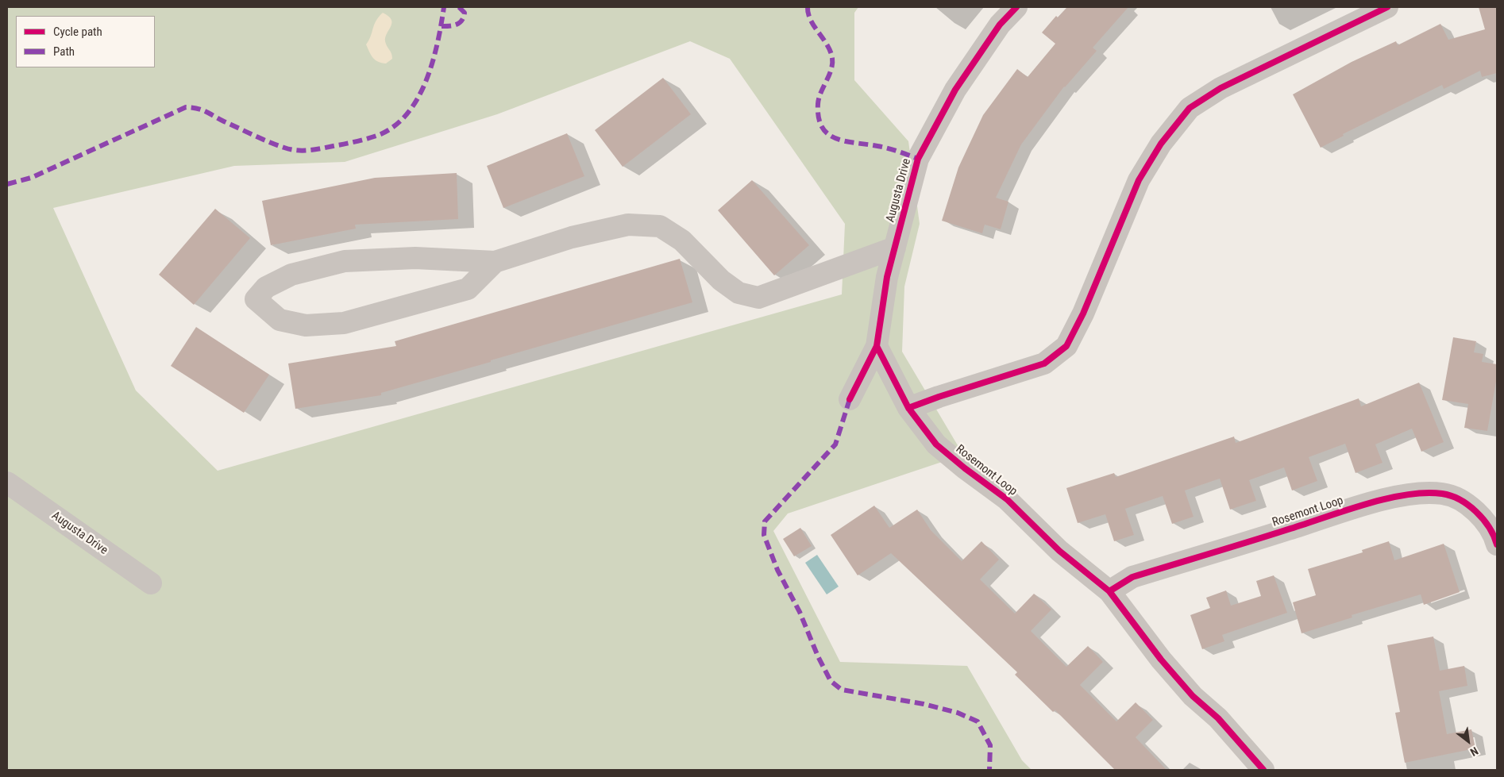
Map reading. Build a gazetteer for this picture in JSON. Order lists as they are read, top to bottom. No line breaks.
{"streets":{"street":["Augusta Drive","Rosemont Loop"]},"crossings":[["Augusta Drive","Rosemont Loop"]],"legend":["Cycle path","Path"],"north":"bottom right"}
